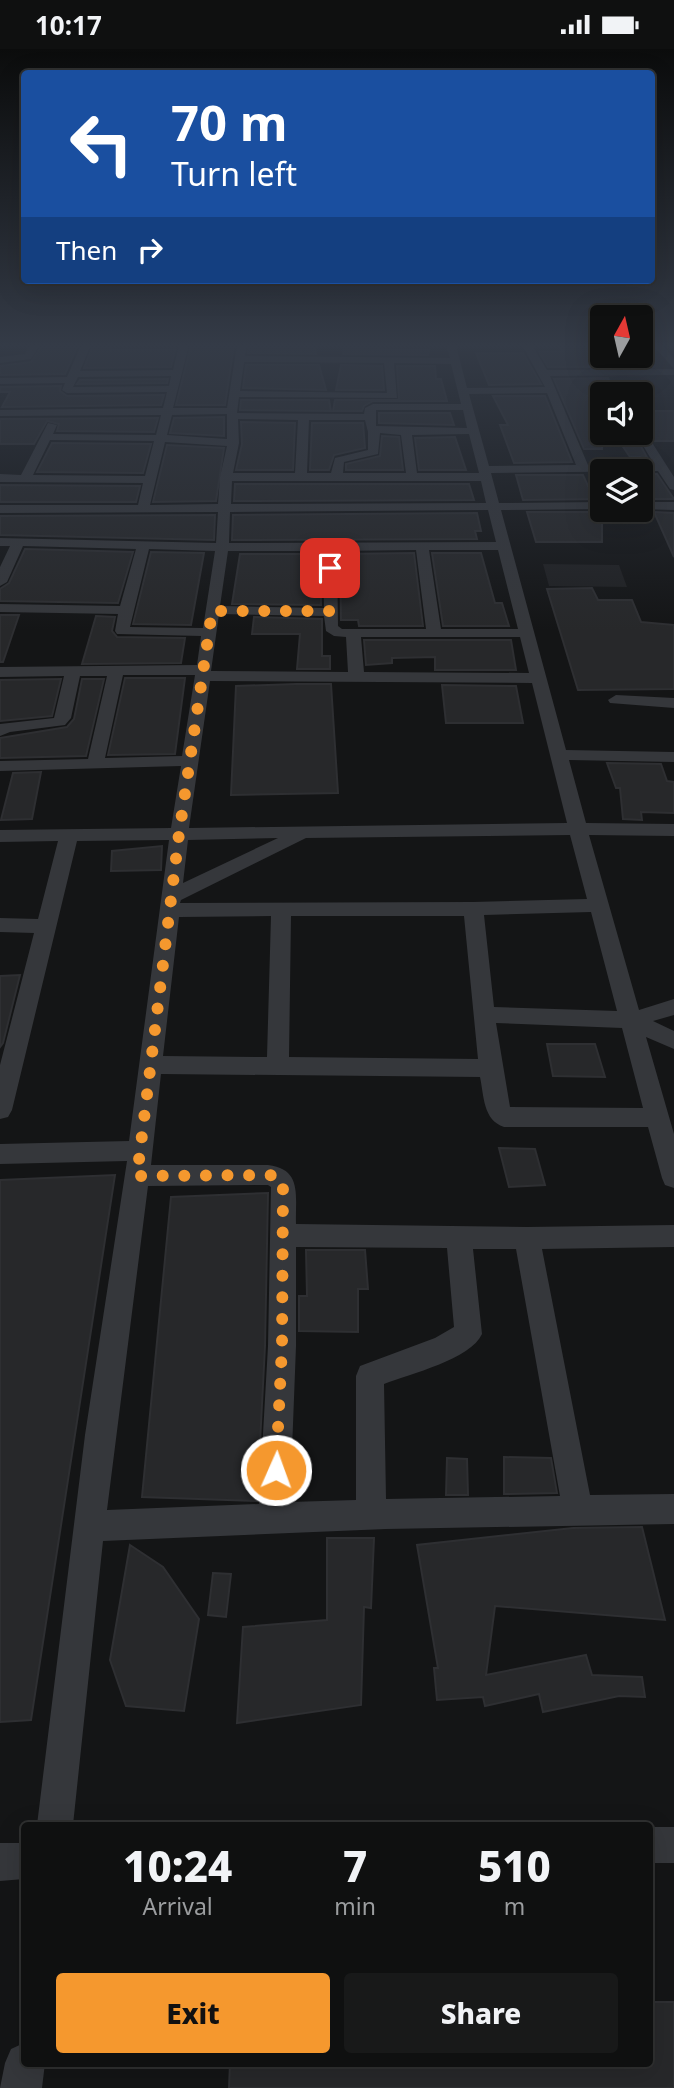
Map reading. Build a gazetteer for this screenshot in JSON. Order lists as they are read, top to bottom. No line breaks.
{"north":"top","page":{"status":"10:17","turn":["70 m","Turn left"],"then":"Then","eta":["10:24","Arrival","7","min","510","m"],"buttons":["Exit","Share"]}}
